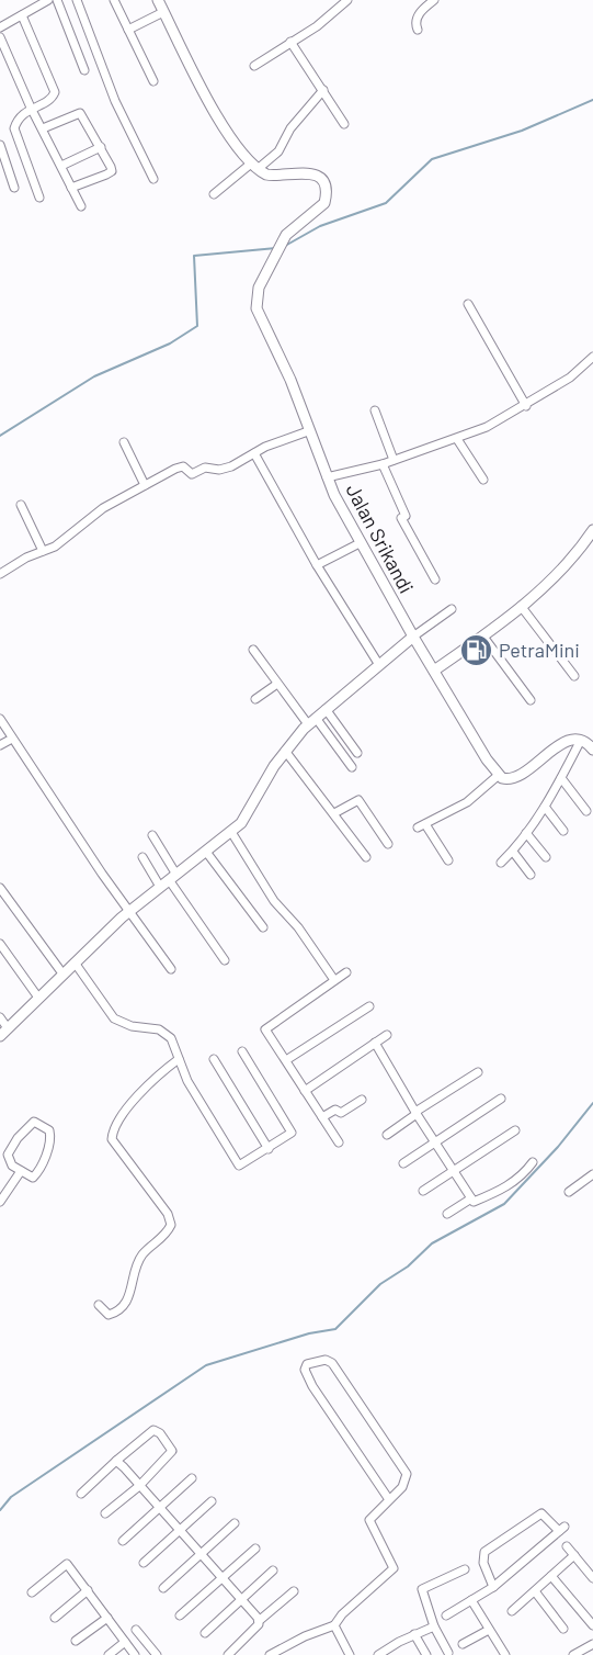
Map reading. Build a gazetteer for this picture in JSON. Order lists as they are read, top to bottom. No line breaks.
{"streets":{"street":["Jalan Srikandi"]},"places":{"fuel station":["PetraMini"]}}
